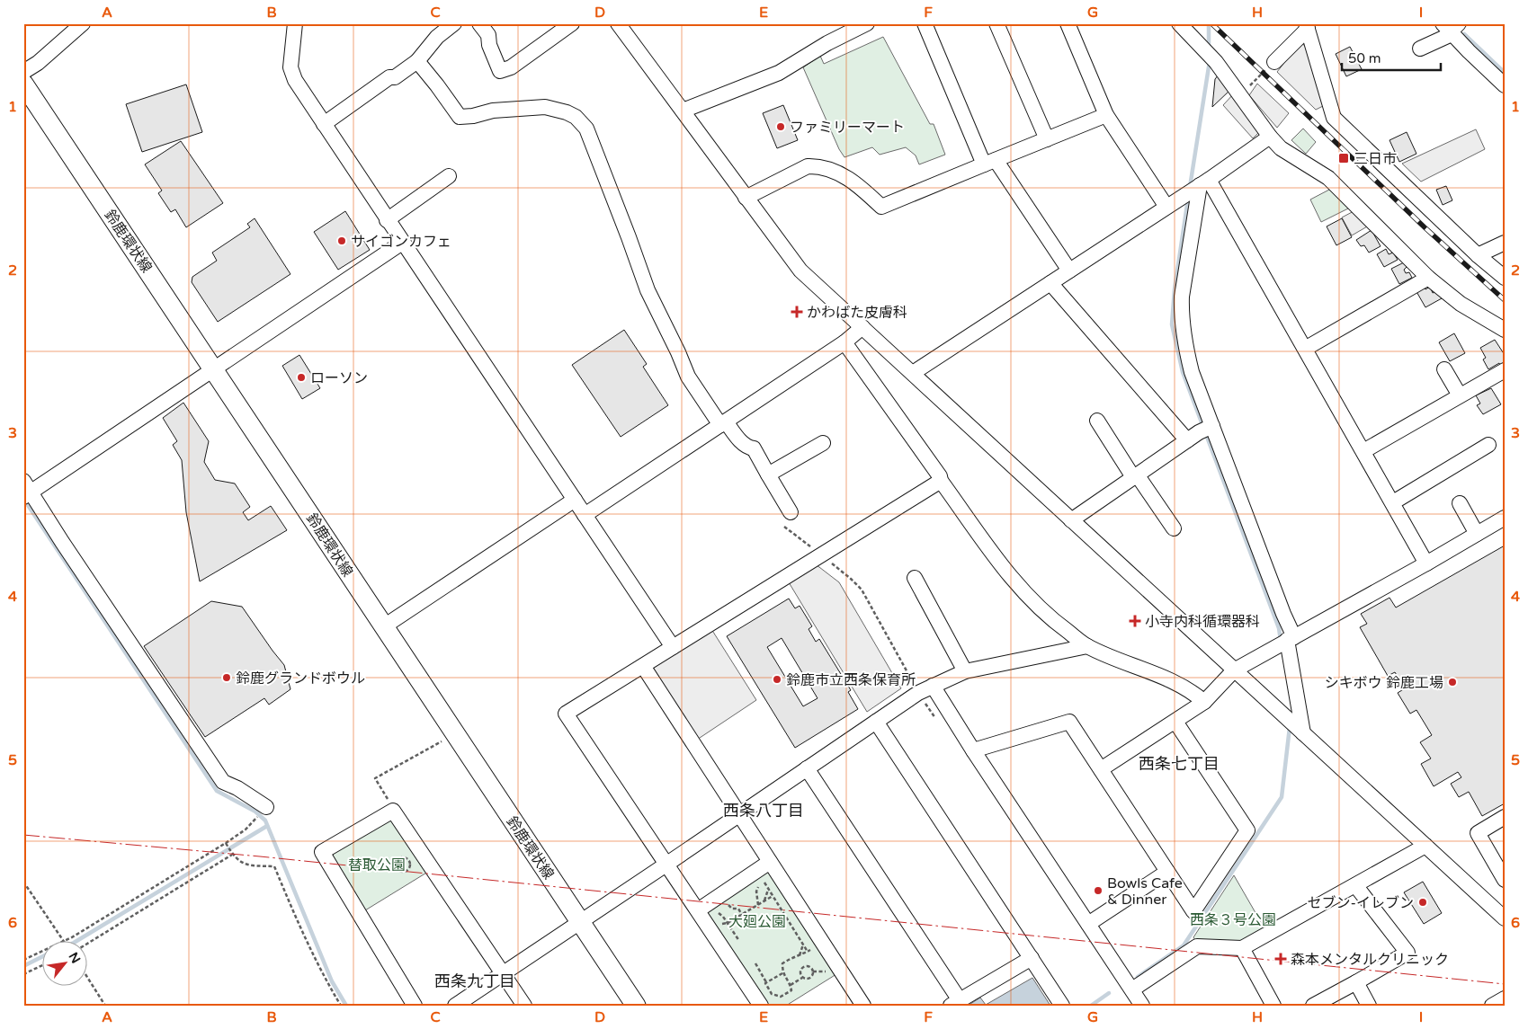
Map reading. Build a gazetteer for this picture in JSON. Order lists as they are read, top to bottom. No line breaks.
{"streets":{"main road":["鈴鹿環状線"]},"districts":["西条七丁目","西条八丁目","西条九丁目"],"parks":["替取公園","西条３号公園","大廻公園"],"places":{"other":["ファミリーマート","サイゴンカフェ","ローソン","鈴鹿グランドボウル","鈴鹿市立西条保育所","シキボウ 鈴鹿工場","Bowls Cafe & Dinner","セブン-イレブン"],"transit":["三日市"],"health":["かわばた皮膚科","小寺内科循環器科","森本メンタルクリニック"]},"scale_bar":"50 m","north":"top right","grid":{"columns":["A","B","C","D","E","F","G","H","I"],"rows":["1","2","3","4","5","6"]}}
